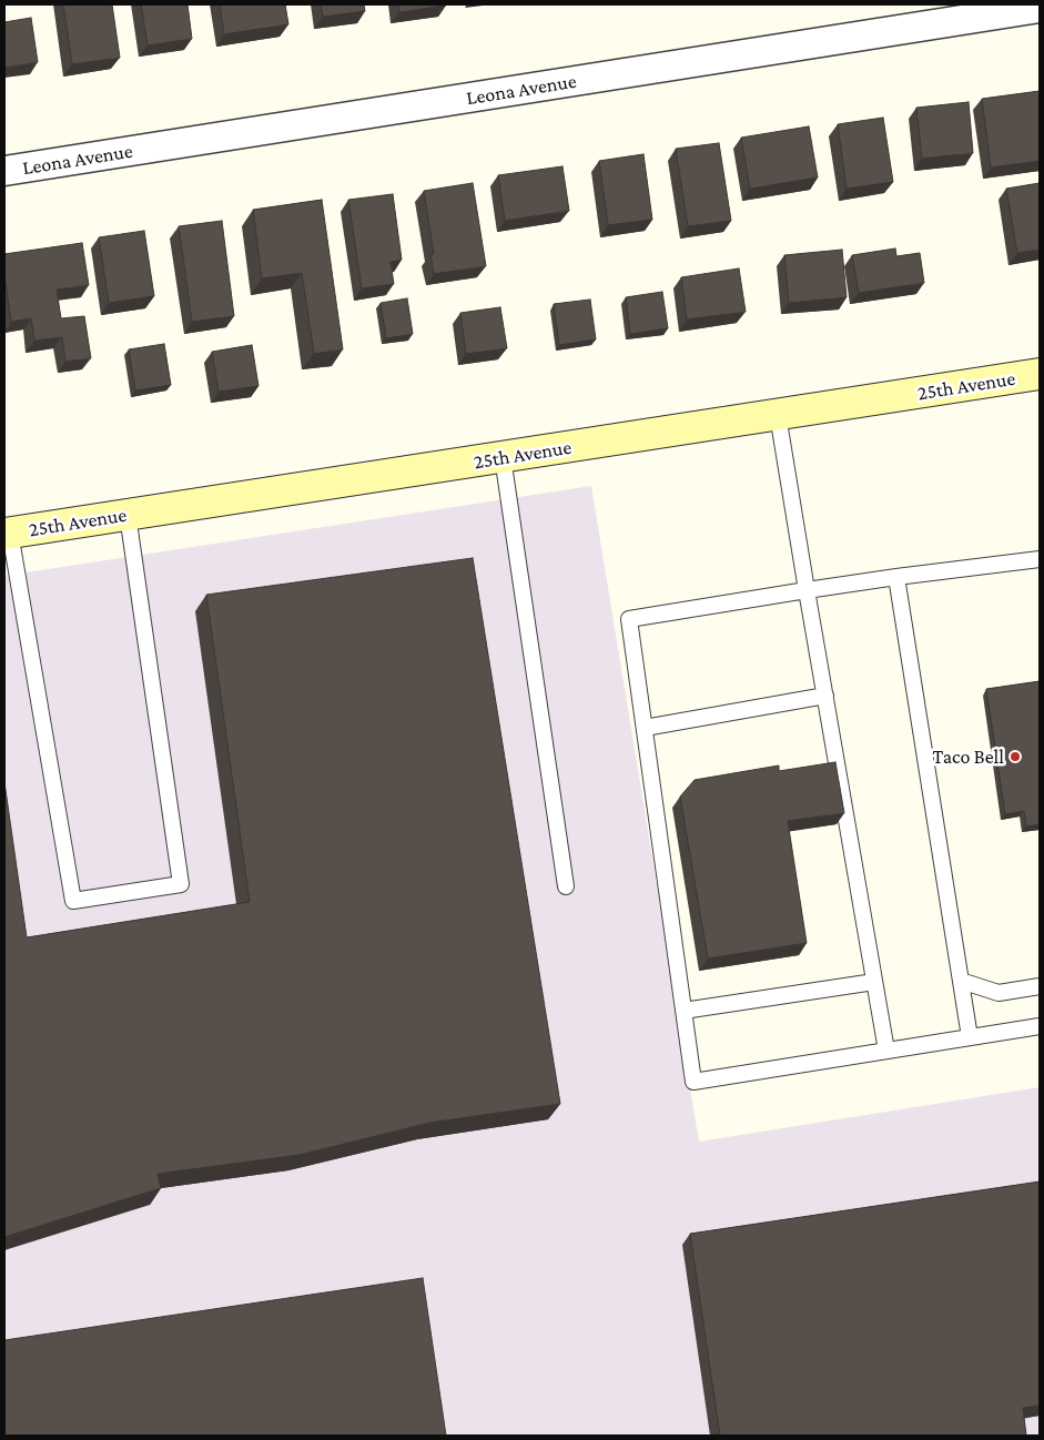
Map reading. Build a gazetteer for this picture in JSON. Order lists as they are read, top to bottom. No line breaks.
{"streets":{"main road":["25th Avenue"],"street":["Leona Avenue"]},"places":["Taco Bell"]}
